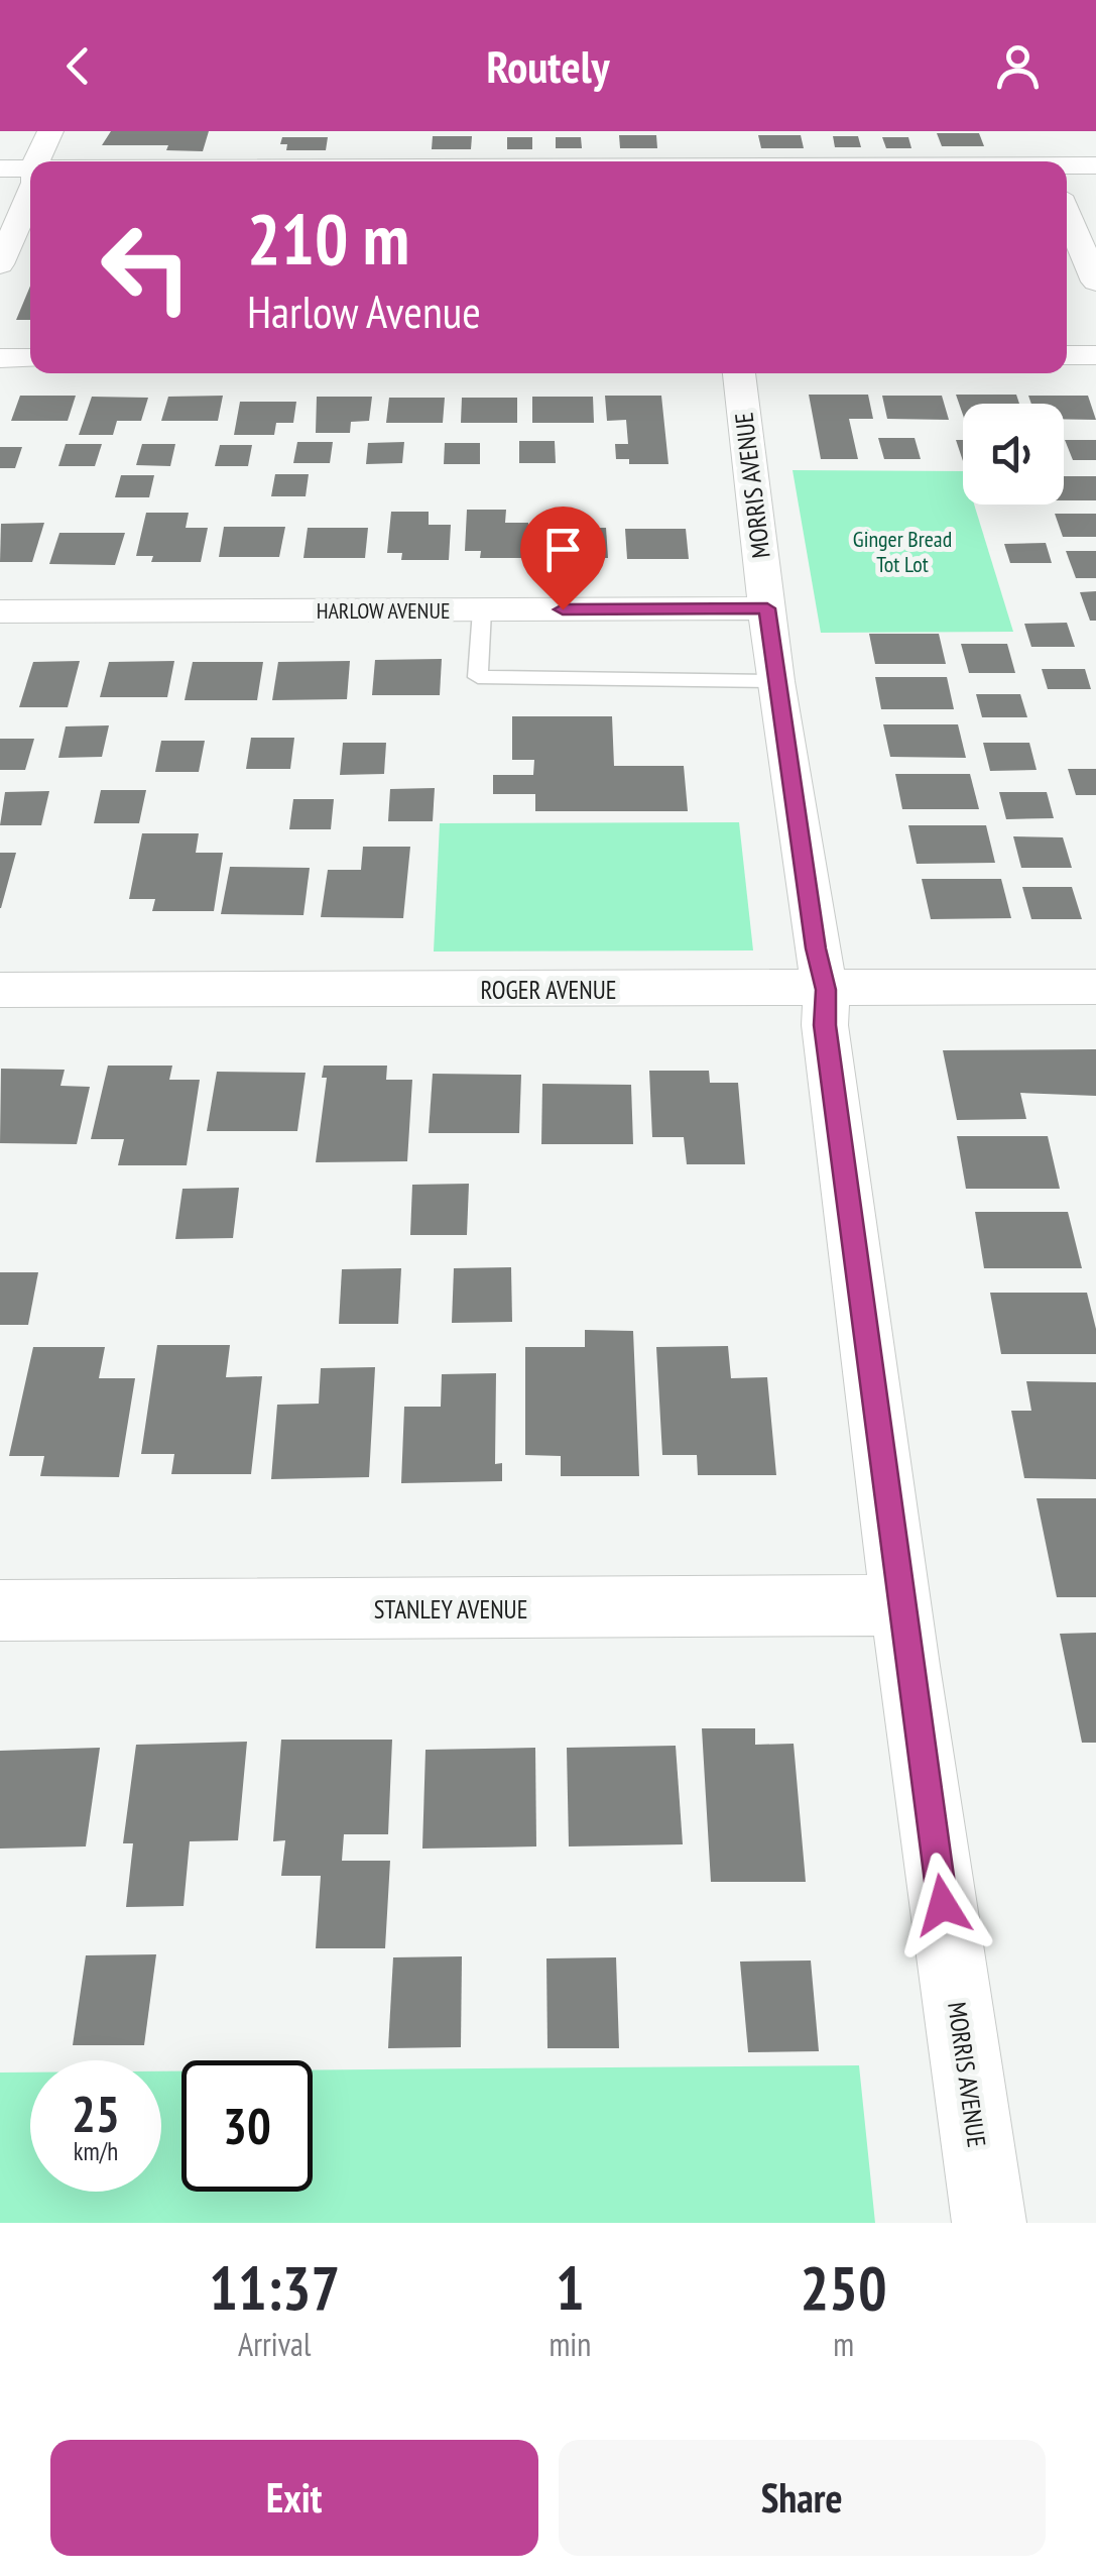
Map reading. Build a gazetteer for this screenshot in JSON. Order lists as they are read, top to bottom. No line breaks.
{"streets":{"street":["MORRIS AVENUE","HARLOW AVENUE","ROGER AVENUE","STANLEY AVENUE"]},"crossings":[["MORRIS AVENUE","HARLOW AVENUE"],["MORRIS AVENUE","ROGER AVENUE"],["MORRIS AVENUE","STANLEY AVENUE"]],"parks":["Ginger Bread Tot Lot"],"page":{"header":"Routely","turn":["210 m","Harlow Avenue"],"speed":"25 km/h","limit":"30","eta":["11:37","Arrival","1","min","250","m"],"buttons":["Exit","Share"]}}
